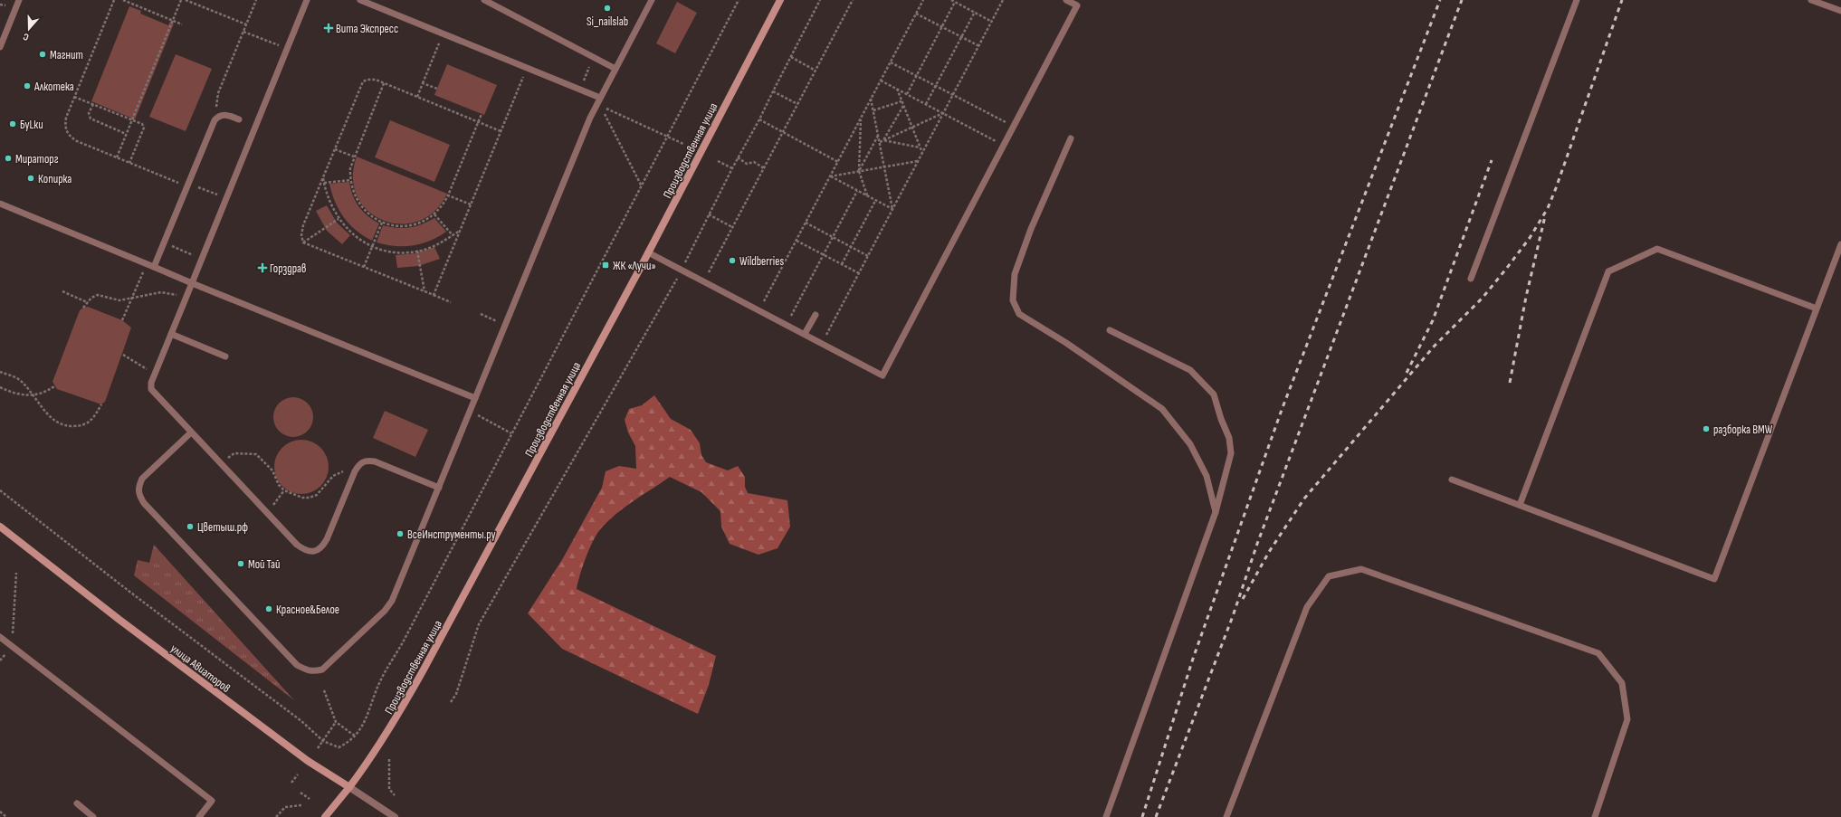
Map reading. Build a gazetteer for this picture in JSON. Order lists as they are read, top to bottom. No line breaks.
{"streets":{"main road":["Производственная улица","улица Авиаторов"]},"crossings":[["Производственная улица","улица Авиаторов"]],"places":{"other":["Si_nailslab","Магнит","Алкотека","БуLки","Мираторг","Копирка","Wildberries","разборка BMW","Цветыш.рф","ВсеИнструменты.ру","Мой Тай","Красное&Белое"],"health":["Вита Экспресс","Горздрав"],"transit":["ЖК «Лучи»"]},"north":"bottom"}
